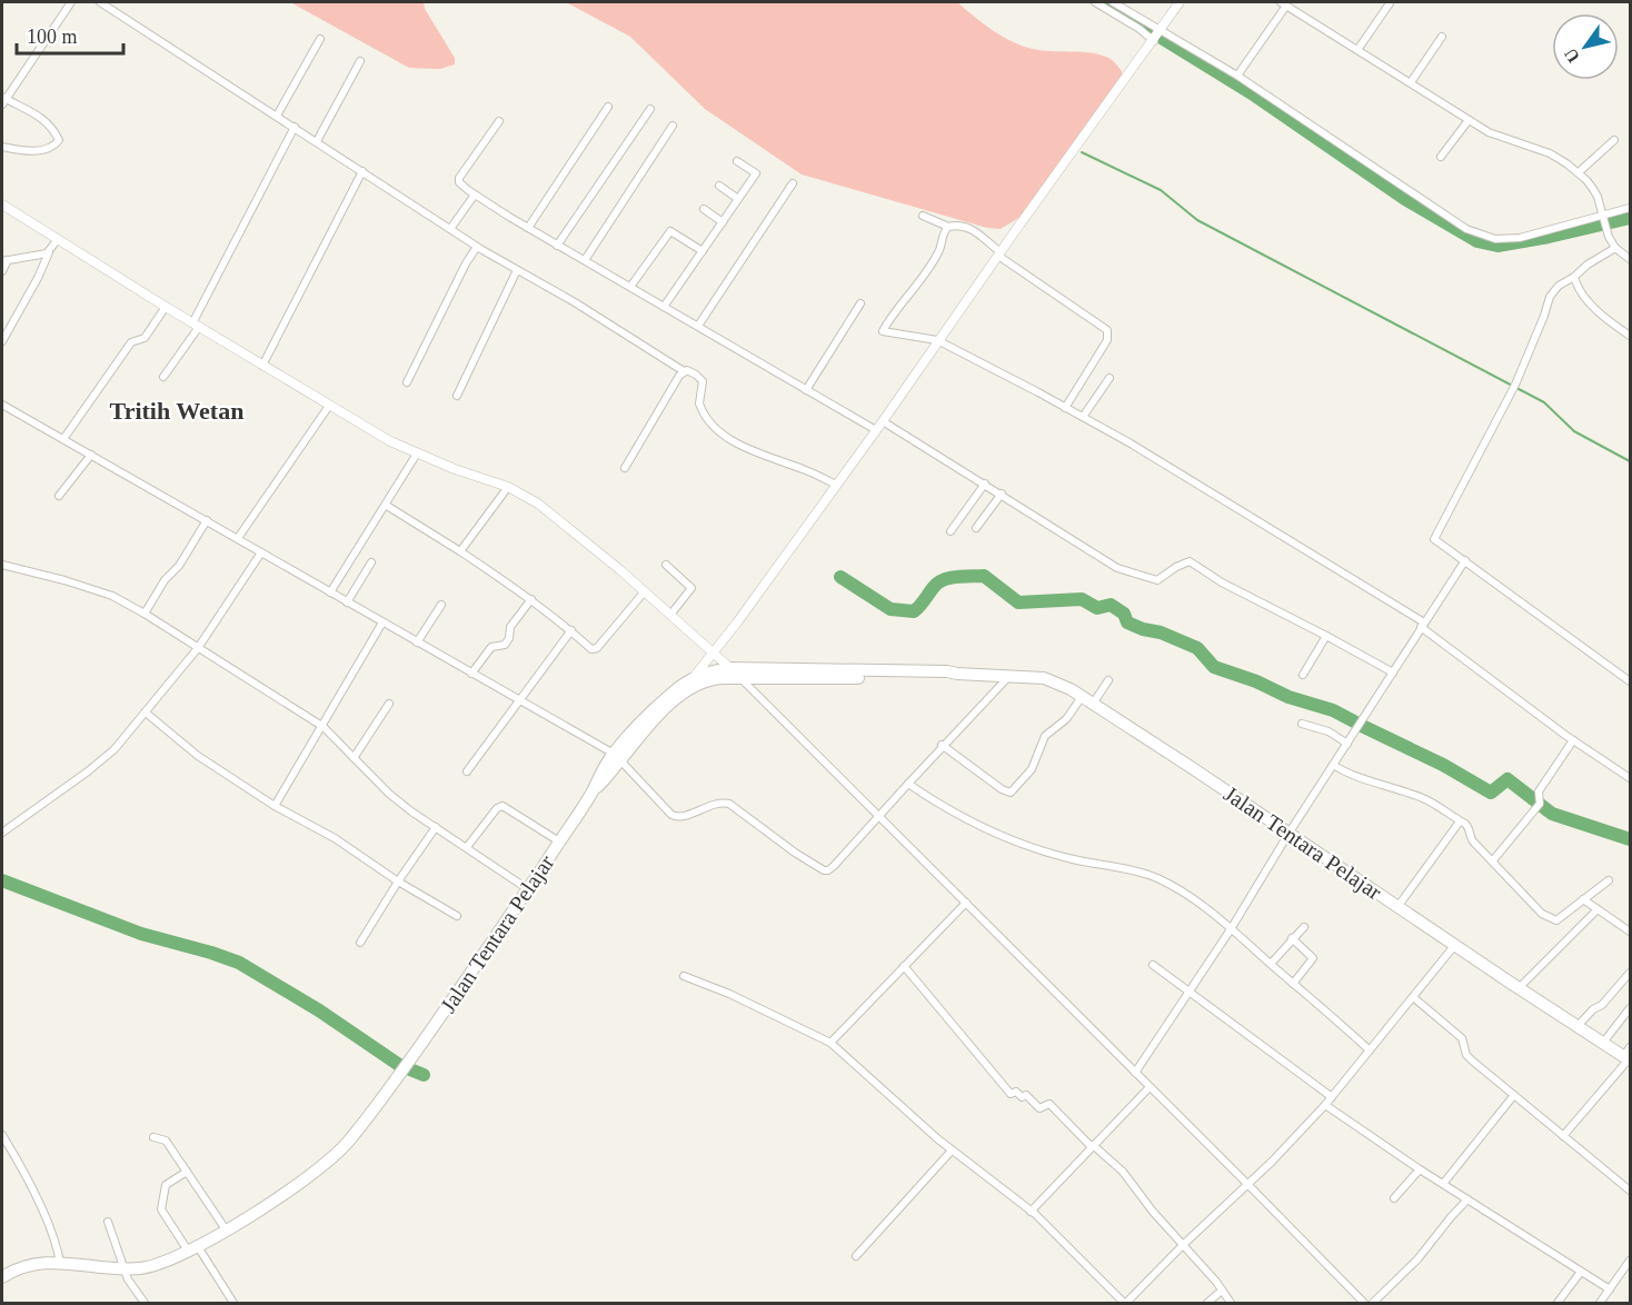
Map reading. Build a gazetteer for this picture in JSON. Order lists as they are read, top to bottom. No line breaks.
{"streets":{"highway":["Jalan Tentara Pelajar"]},"districts":["Tritih Wetan"],"scale_bar":"100 m","north":"bottom left"}
